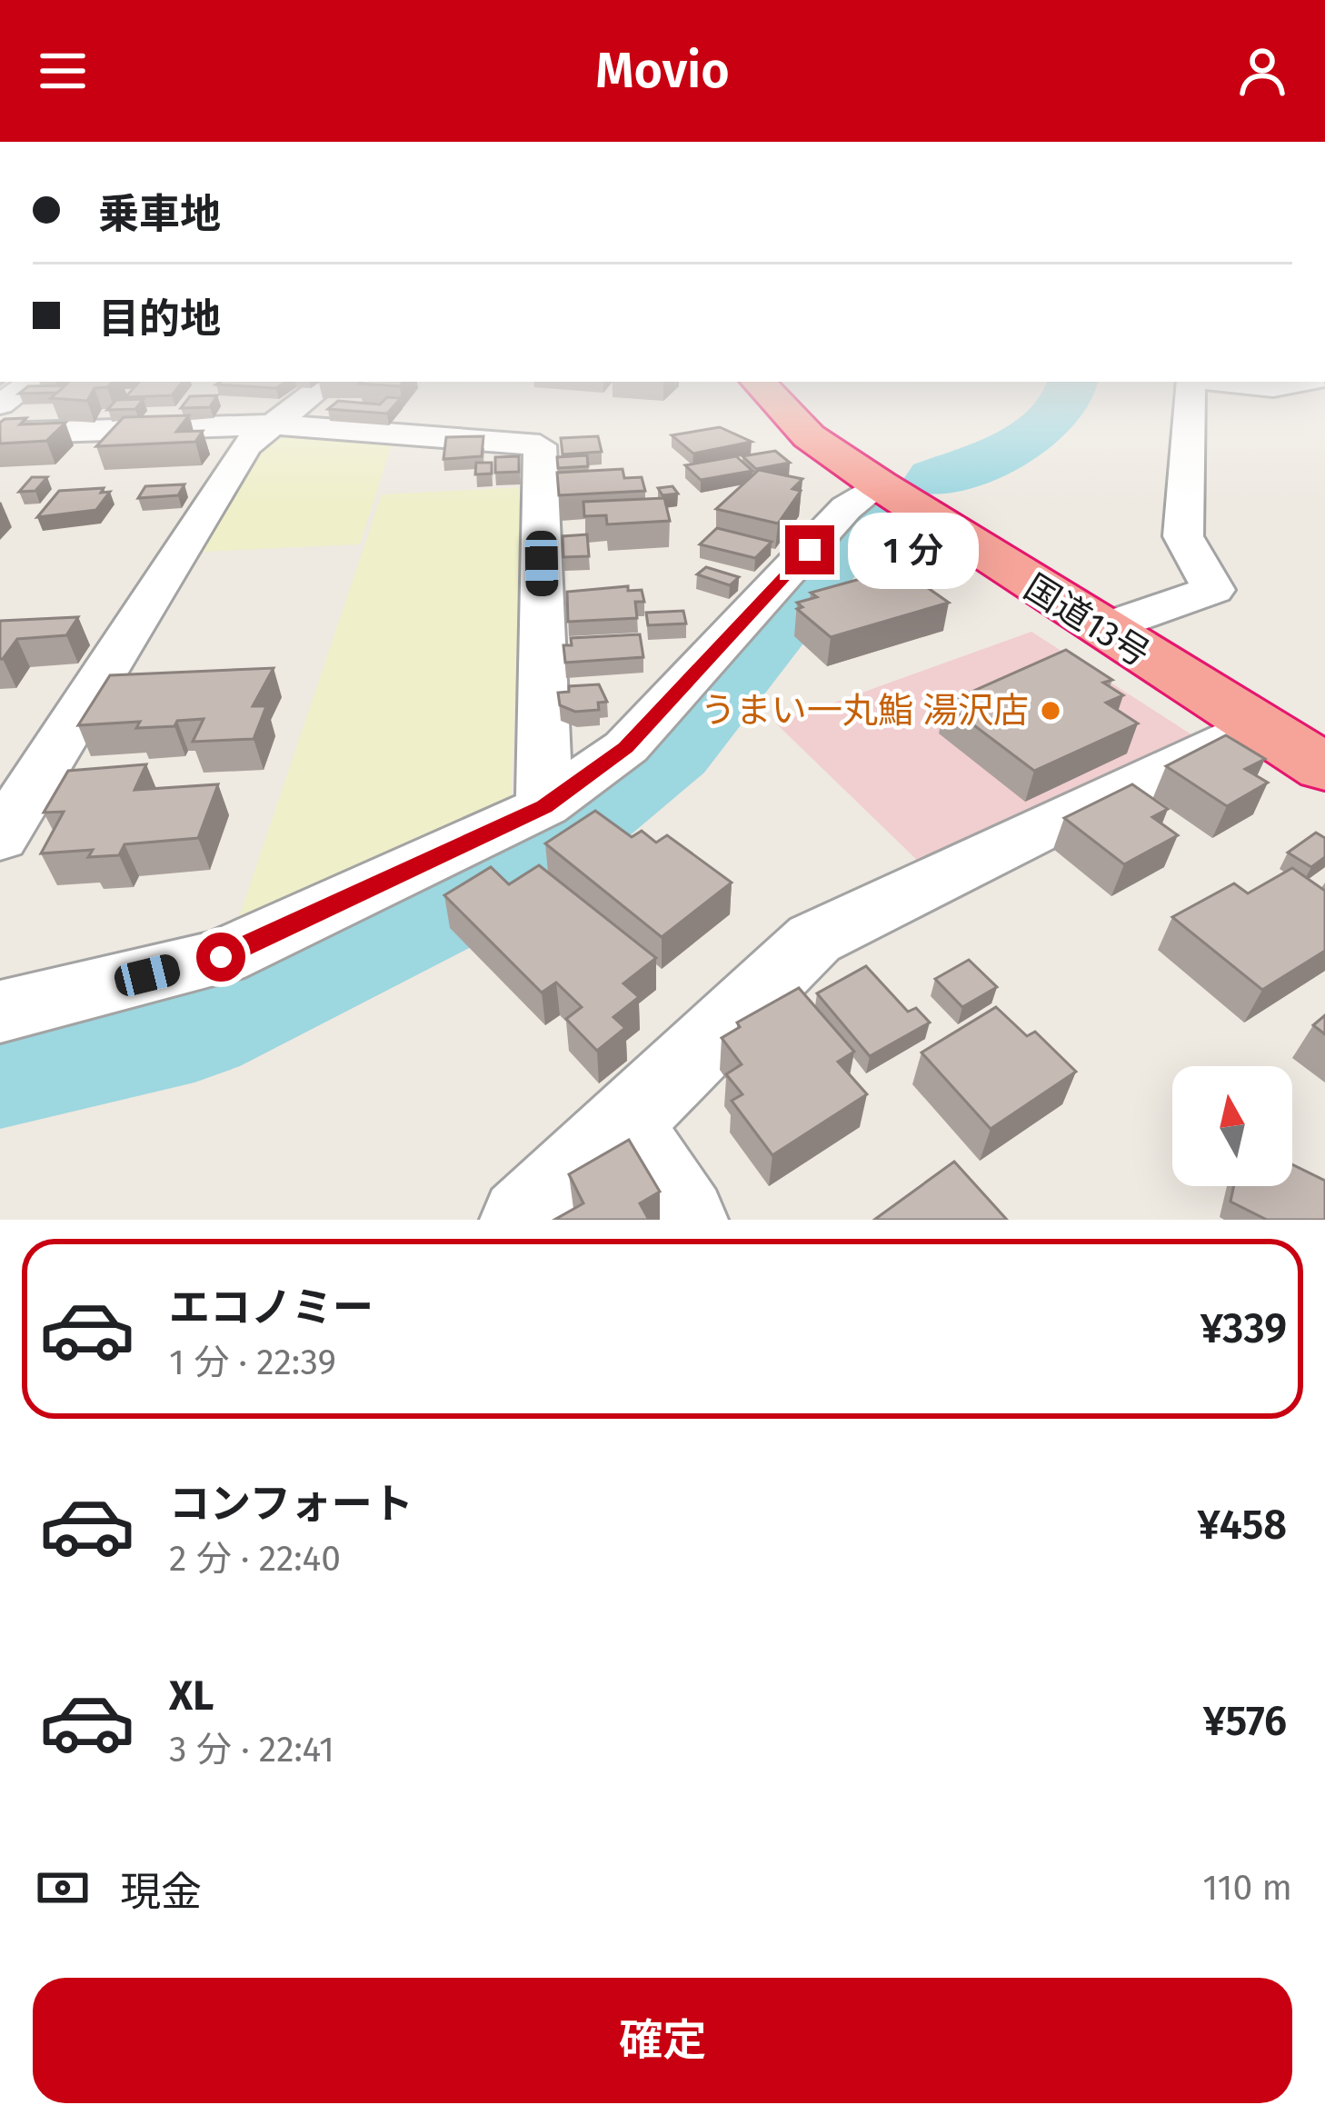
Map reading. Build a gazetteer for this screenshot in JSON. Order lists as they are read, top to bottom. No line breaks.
{"streets":{"highway":["国道13号"]},"places":["うまい一丸鮨 湯沢店"],"north":"top","page":{"header":"Movio","banner":["乗車地","目的地"],"bubble":"1 分","list":[{"name":"エコノミー","note":"1 分 · 22:39","value":"¥339"},{"name":"コンフォート","note":"2 分 · 22:40","value":"¥458"},{"name":"XL","note":"3 分 · 22:41","value":"¥576"}],"pay":["現金","110 m"],"buttons":"確定"}}
